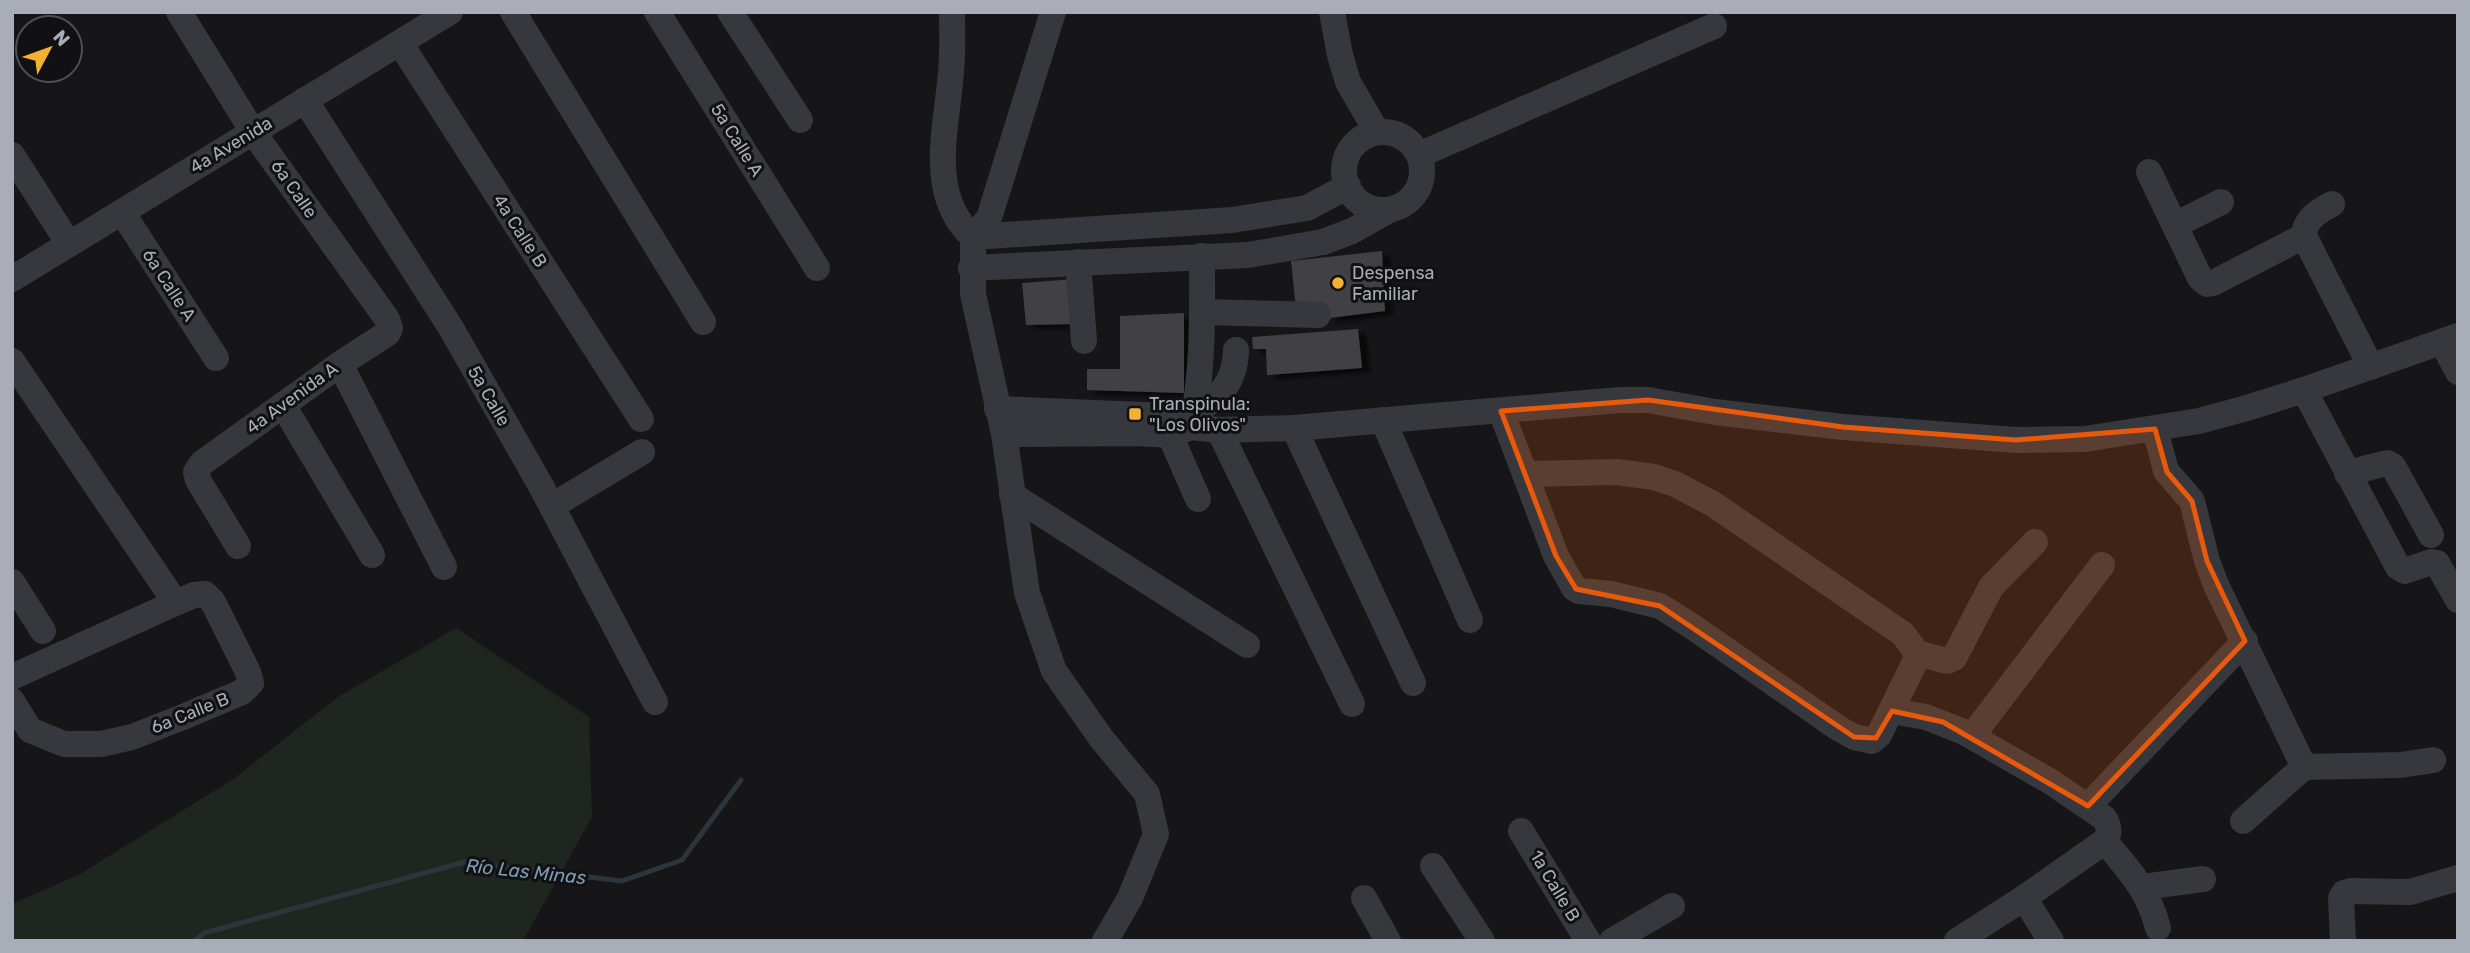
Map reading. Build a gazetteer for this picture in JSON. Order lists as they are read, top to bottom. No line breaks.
{"streets":{"street":["5a Calle A","4a Avenida","6a Calle","4a Calle B","6a Calle A","5a Calle","4a Avenida A","6a Calle B","1a Calle B"]},"crossings":[["4a Avenida","6a Calle"],["4a Avenida","4a Calle B"],["4a Avenida","6a Calle A"],["4a Avenida","5a Calle"],["6a Calle","4a Avenida A"]],"water":["Río Las Minas"],"places":{"other":["Despensa Familiar"],"transit":["Transpinula: \"Los Olivos\""]},"north":"top right"}
